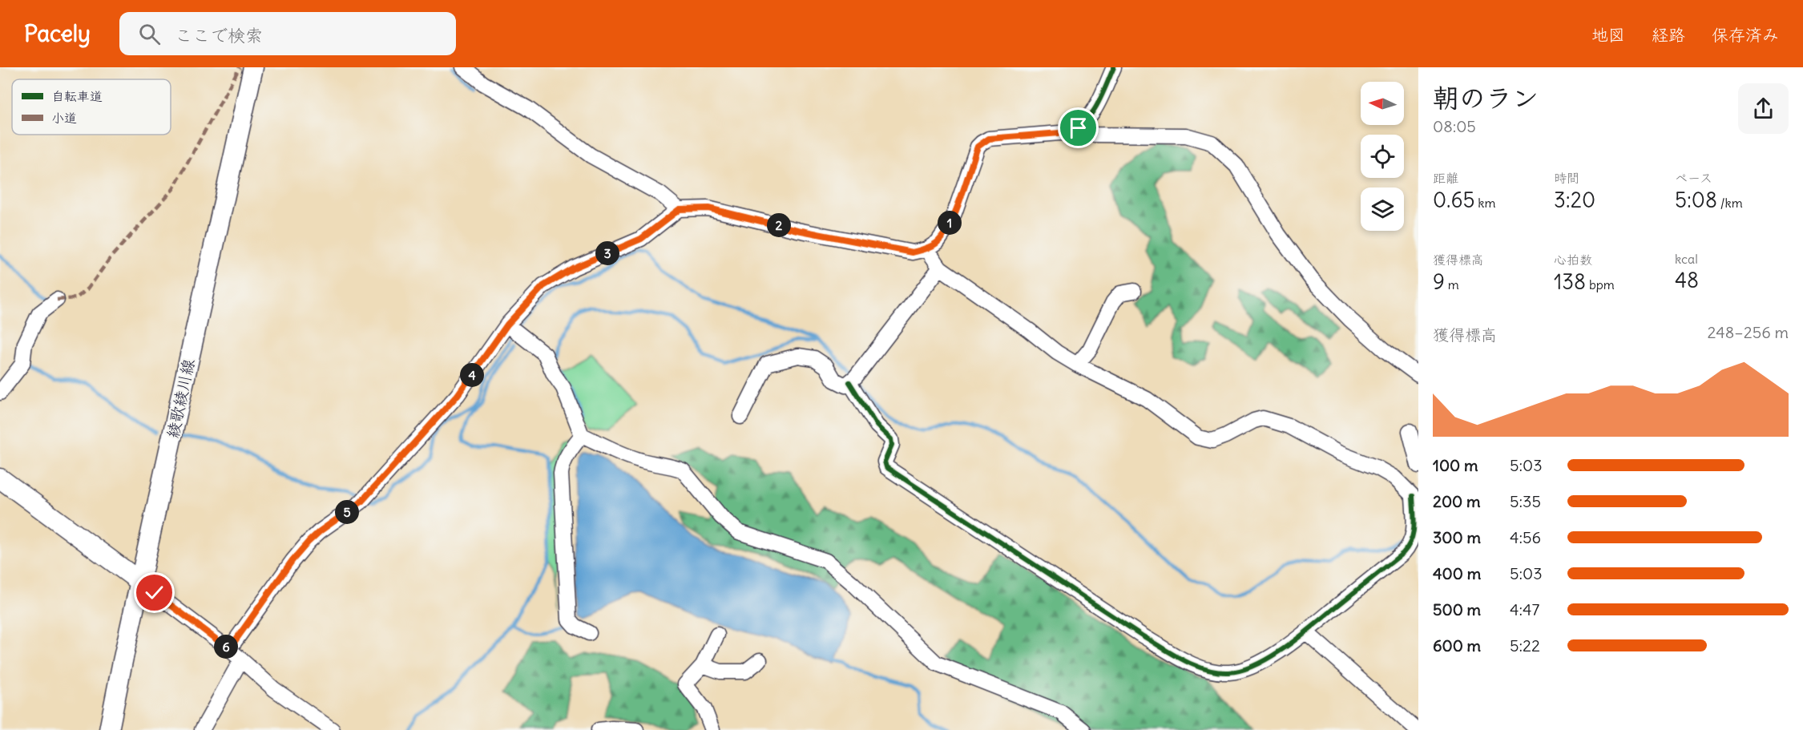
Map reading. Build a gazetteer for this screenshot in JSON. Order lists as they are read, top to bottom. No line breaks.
{"streets":{"main road":["綾歌綾川線"]},"legend":["自転車道","小道"],"north":"left","page":{"header":"Pacely","search":"ここで検索","nav":["地図","経路","保存済み"],"heading":["朝のラン","08:05"],"stats":[["距離","0.65 km"],["時間","3:20"],["ペース","5:08 /km"],["獲得標高","9 m"],["心拍数","138 bpm"],["kcal","48"]],"pins":["1","2","3","4","5","6"],"chart":["獲得標高","248–256 m"],"list":[{"name":"100 m","note":"5:03"},{"name":"200 m","note":"5:35"},{"name":"300 m","note":"4:56"},{"name":"400 m","note":"5:03"},{"name":"500 m","note":"4:47"},{"name":"600 m","note":"5:22"}]}}
